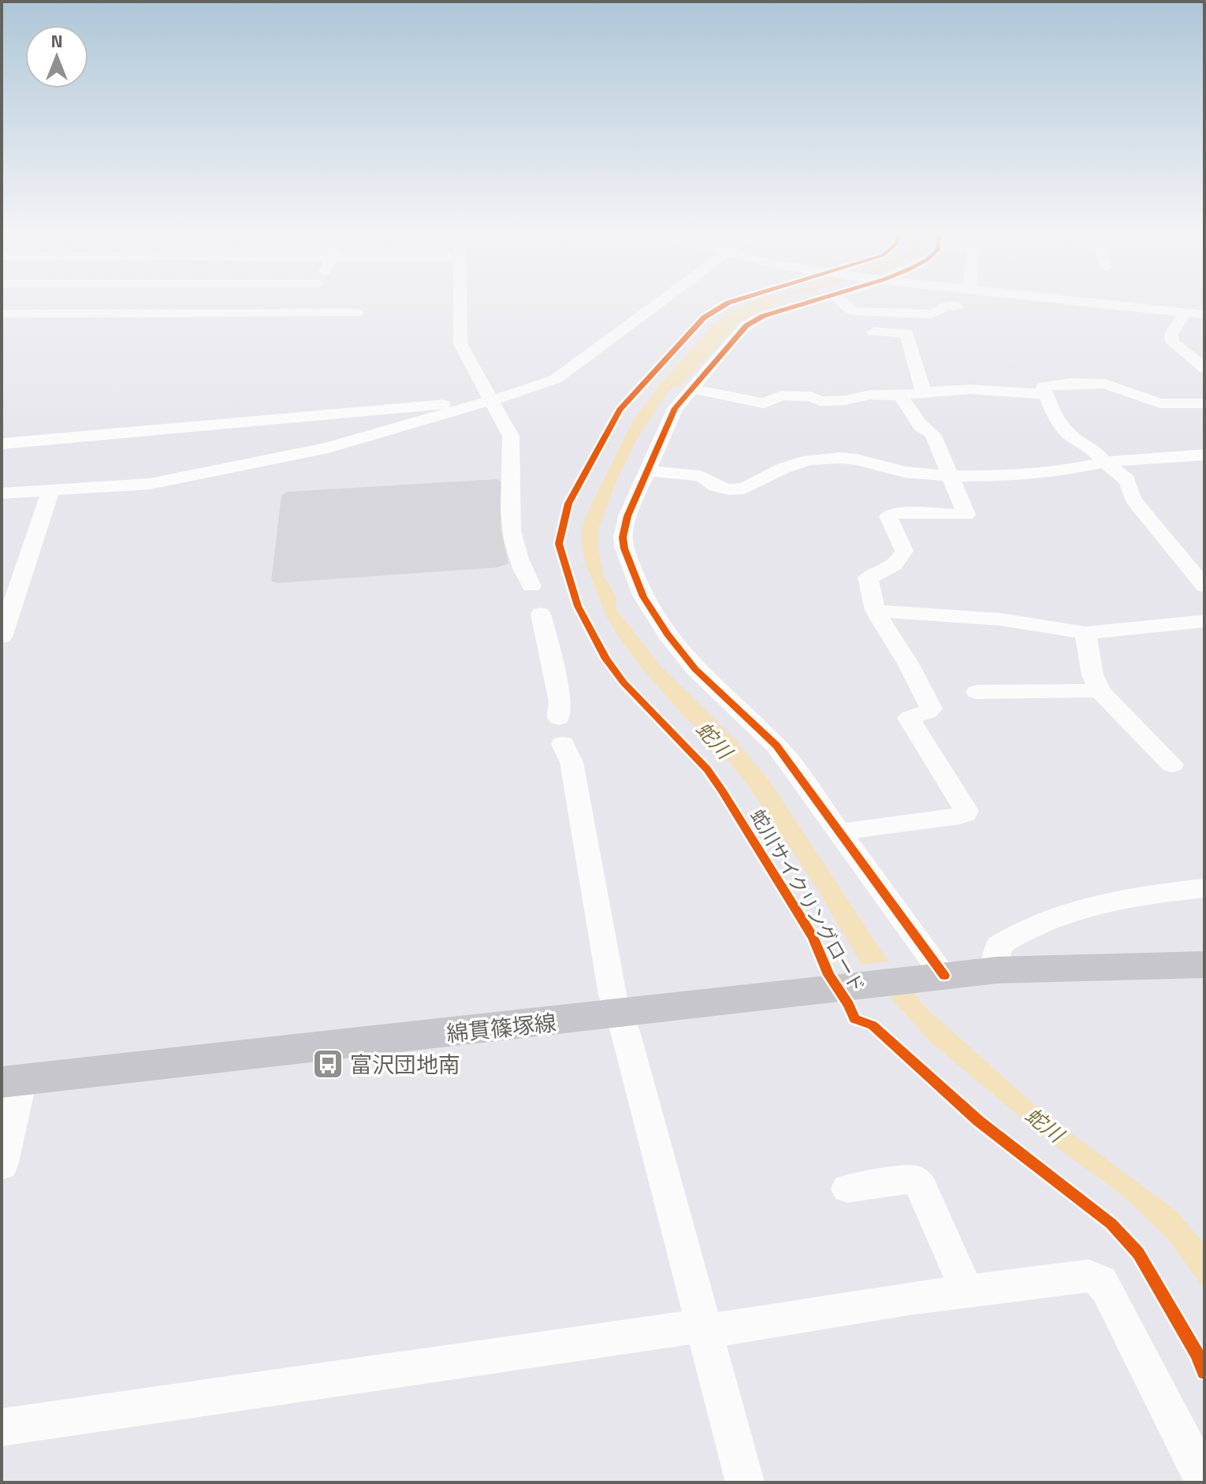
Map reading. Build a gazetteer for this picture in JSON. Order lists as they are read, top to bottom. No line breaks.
{"streets":{"main road":["綿貫篠塚線"],"cycle path":["蛇川サイクリングロード"]},"water":["蛇川"],"places":{"bus stop":["富沢団地南"]},"north":"top"}
